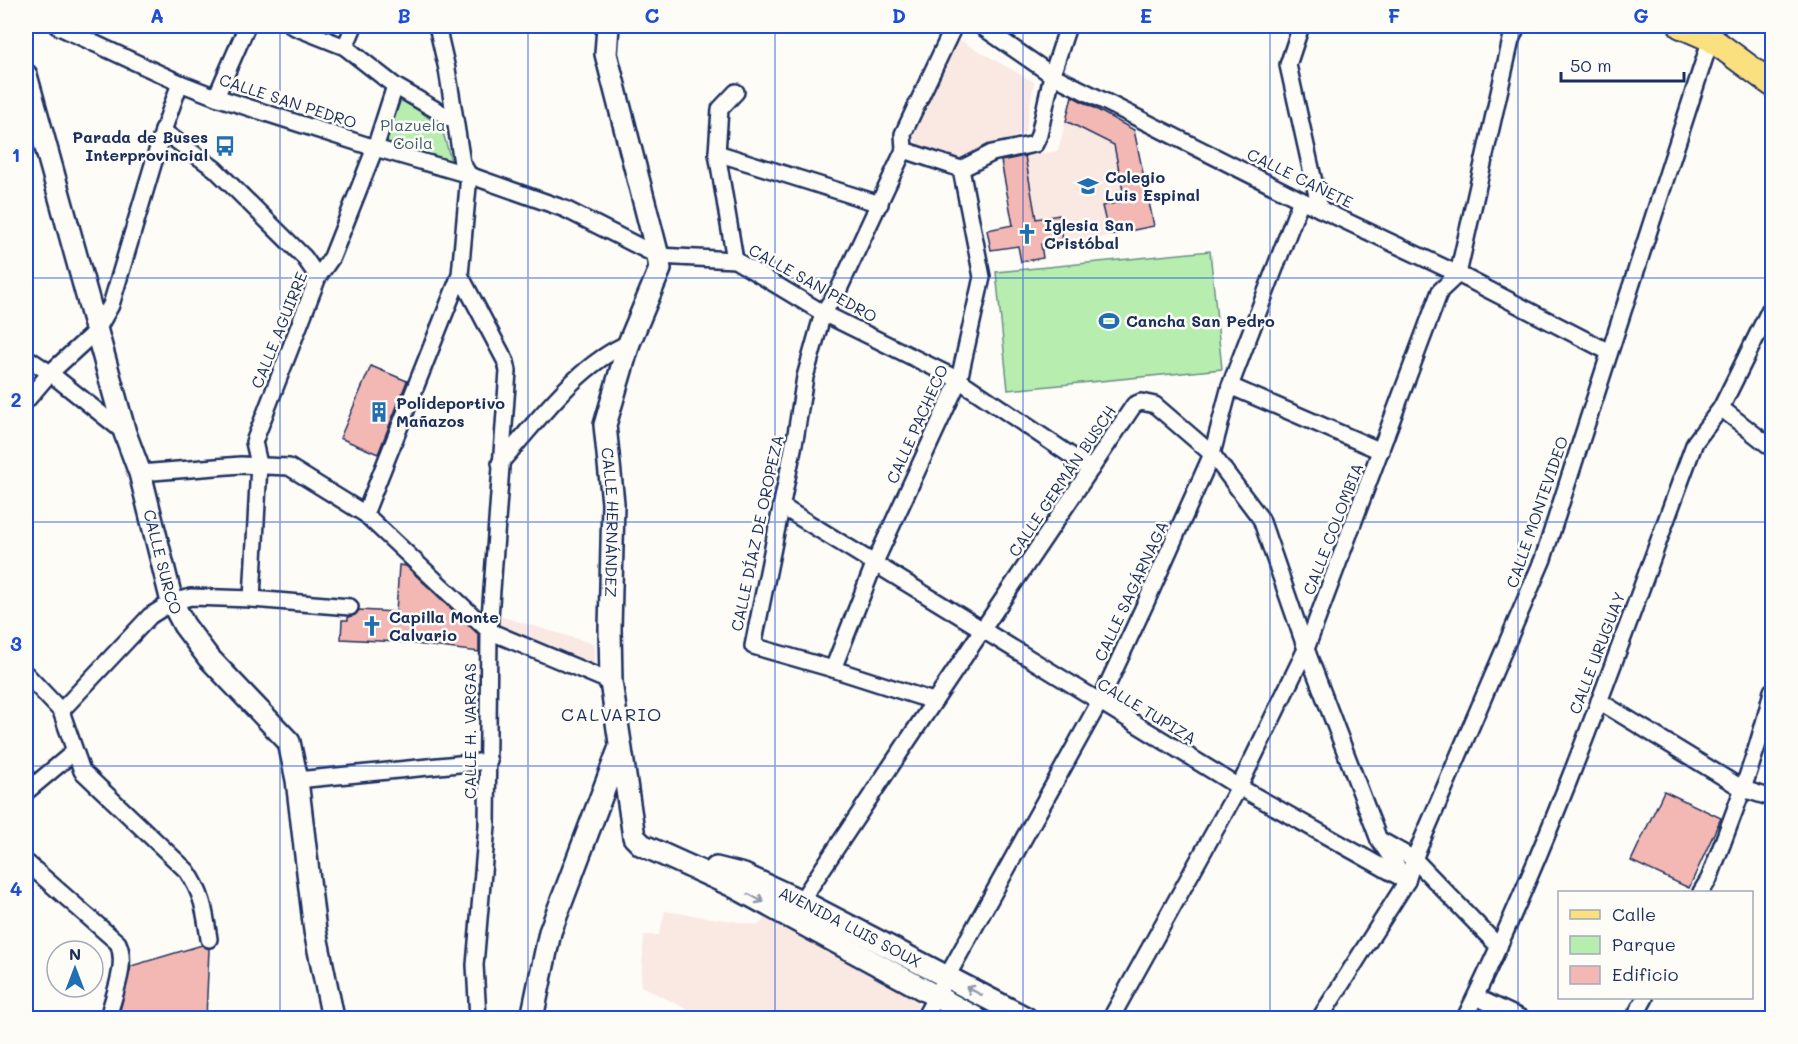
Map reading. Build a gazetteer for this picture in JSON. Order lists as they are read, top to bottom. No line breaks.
{"streets":{"main road":["CALLE HERNÁNDEZ","CALLE SURCO","AVENIDA LUIS SOUX"],"street":["CALLE SAN PEDRO","CALLE CAÑETE","CALLE AGUIRRE","CALLE PACHECO","CALLE GERMÁN BUSCH","CALLE MONTEVIDEO","CALLE COLOMBIA","CALLE DÍAZ DE OROPEZA","CALLE SAGÁRNAGA","CALLE URUGUAY","CALLE TUPIZA","CALLE H. VARGAS"]},"crossings":[["CALLE SAN PEDRO","CALLE AGUIRRE"],["CALLE SAN PEDRO","CALLE PACHECO"],["CALLE SAN PEDRO","CALLE GERMÁN BUSCH"],["CALLE SAN PEDRO","CALLE HERNÁNDEZ"],["CALLE SAN PEDRO","CALLE DÍAZ DE OROPEZA"],["CALLE CAÑETE","CALLE MONTEVIDEO"],["CALLE CAÑETE","CALLE COLOMBIA"],["CALLE CAÑETE","CALLE SAGÁRNAGA"],["CALLE PACHECO","CALLE DÍAZ DE OROPEZA"],["CALLE PACHECO","CALLE TUPIZA"],["CALLE GERMÁN BUSCH","CALLE MONTEVIDEO"],["CALLE GERMÁN BUSCH","CALLE COLOMBIA"],["CALLE GERMÁN BUSCH","CALLE DÍAZ DE OROPEZA"],["CALLE GERMÁN BUSCH","CALLE SAGÁRNAGA"],["CALLE GERMÁN BUSCH","CALLE TUPIZA"],["CALLE GERMÁN BUSCH","AVENIDA LUIS SOUX"],["CALLE MONTEVIDEO","CALLE TUPIZA"],["CALLE HERNÁNDEZ","AVENIDA LUIS SOUX"],["CALLE COLOMBIA","CALLE TUPIZA"],["CALLE DÍAZ DE OROPEZA","CALLE TUPIZA"],["CALLE SAGÁRNAGA","CALLE TUPIZA"],["CALLE SAGÁRNAGA","AVENIDA LUIS SOUX"]],"districts":["CALVARIO"],"parks":["Plazuela Coila"],"places":{"bus stop":["Parada de Buses Interprovincial"],"school or university":["Colegio Luis Espinal"],"church":["Iglesia San Cristóbal","Capilla Monte Calvario"],"sports":["Cancha San Pedro"],"building":["Polideportivo Mañazos"]},"legend":["Calle","Parque","Edificio"],"scale_bar":"50 m","north":"top","grid":{"columns":["A","B","C","D","E","F","G"],"rows":["1","2","3","4"]}}
